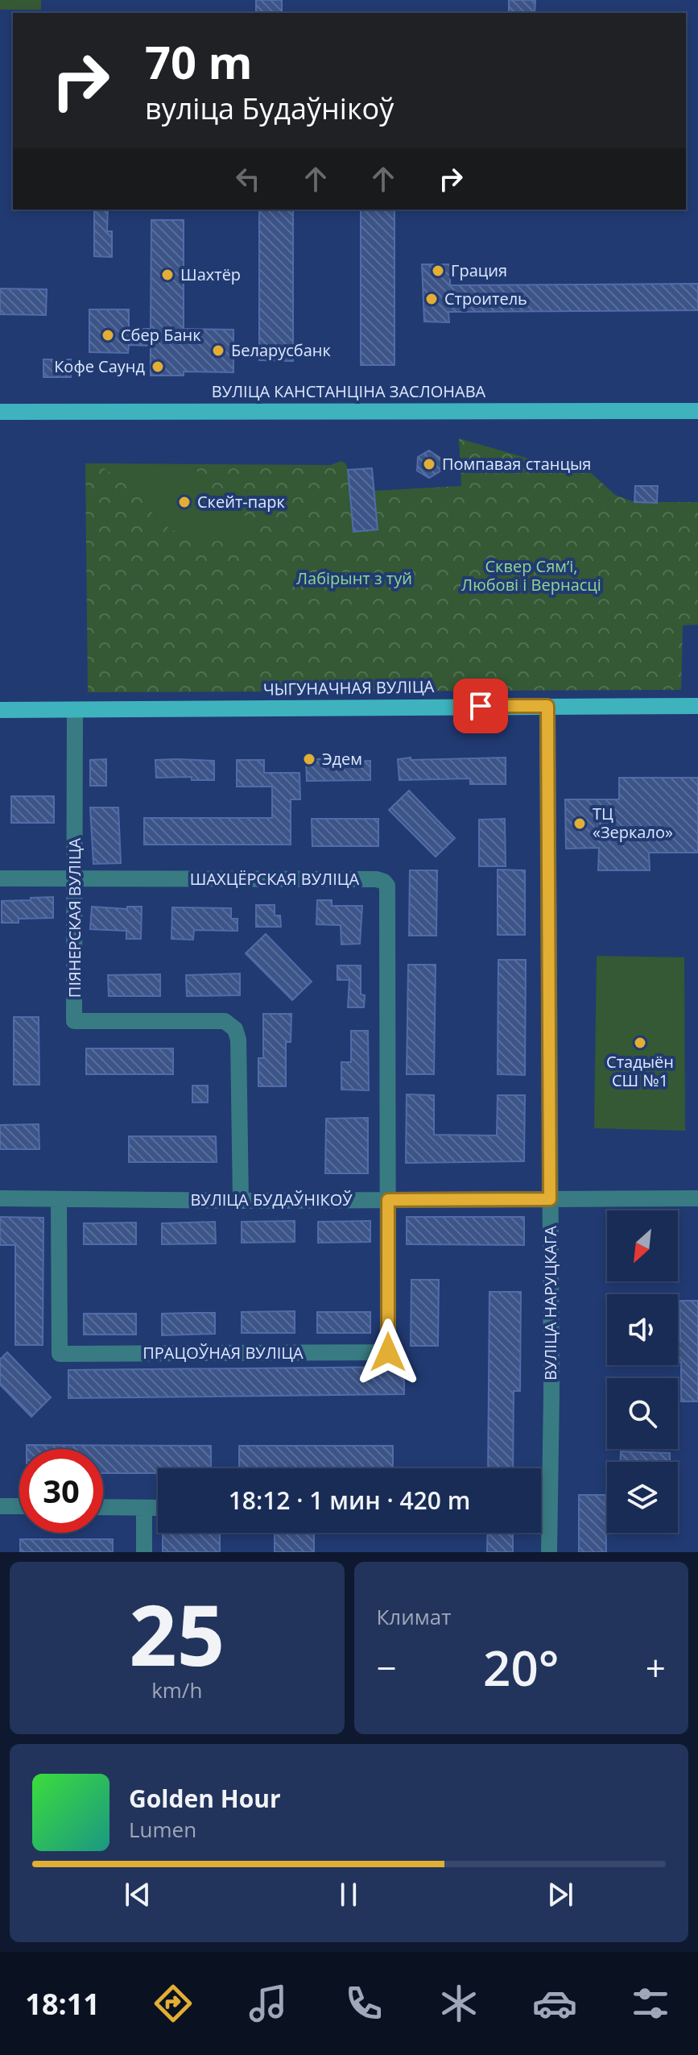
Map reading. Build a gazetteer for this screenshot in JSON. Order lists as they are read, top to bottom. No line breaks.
{"streets":{"main road":["ВУЛІЦА КАНСТАНЦІНА ЗАСЛОНАВА","ЧЫГУНАЧНАЯ ВУЛІЦА"],"street":["ШАХЦЁРСКАЯ ВУЛІЦА","ПІЯНЕРСКАЯ ВУЛІЦА","ВУЛІЦА БУДАЎНІКОЎ","ВУЛІЦА НАРУЦКАГА","ПРАЦОЎНАЯ ВУЛІЦА"]},"crossings":[["ЧЫГУНАЧНАЯ ВУЛІЦА","ПІЯНЕРСКАЯ ВУЛІЦА"],["ЧЫГУНАЧНАЯ ВУЛІЦА","ВУЛІЦА НАРУЦКАГА"],["ШАХЦЁРСКАЯ ВУЛІЦА","ПІЯНЕРСКАЯ ВУЛІЦА"],["ШАХЦЁРСКАЯ ВУЛІЦА","ВУЛІЦА БУДАЎНІКОЎ"],["ШАХЦЁРСКАЯ ВУЛІЦА","ПРАЦОЎНАЯ ВУЛІЦА"],["ПІЯНЕРСКАЯ ВУЛІЦА","ВУЛІЦА БУДАЎНІКОЎ"],["ВУЛІЦА БУДАЎНІКОЎ","ВУЛІЦА НАРУЦКАГА"],["ВУЛІЦА БУДАЎНІКОЎ","ПРАЦОЎНАЯ ВУЛІЦА"]],"parks":["Сквер Сямʼі, Любові і Вернасці","Лабірынт з туй"],"places":["Грация","Шахтёр","Строитель","Сбер Банк","Беларусбанк","Кофе Саунд","Помпавая станцыя","Скейт-парк","Эдем","ТЦ «Зеркало»","Стадыён СШ №1"],"north":"bottom left","page":{"turn":["70 m","вуліца Будаўнікоў"],"limit":"30","trip":"18:12 · 1 мин · 420 m","tile":[["25","km/h"],"Климат"],"heat":["−","20°","+"],"song":["Golden Hour","Lumen"],"tabs":"18:11"}}
